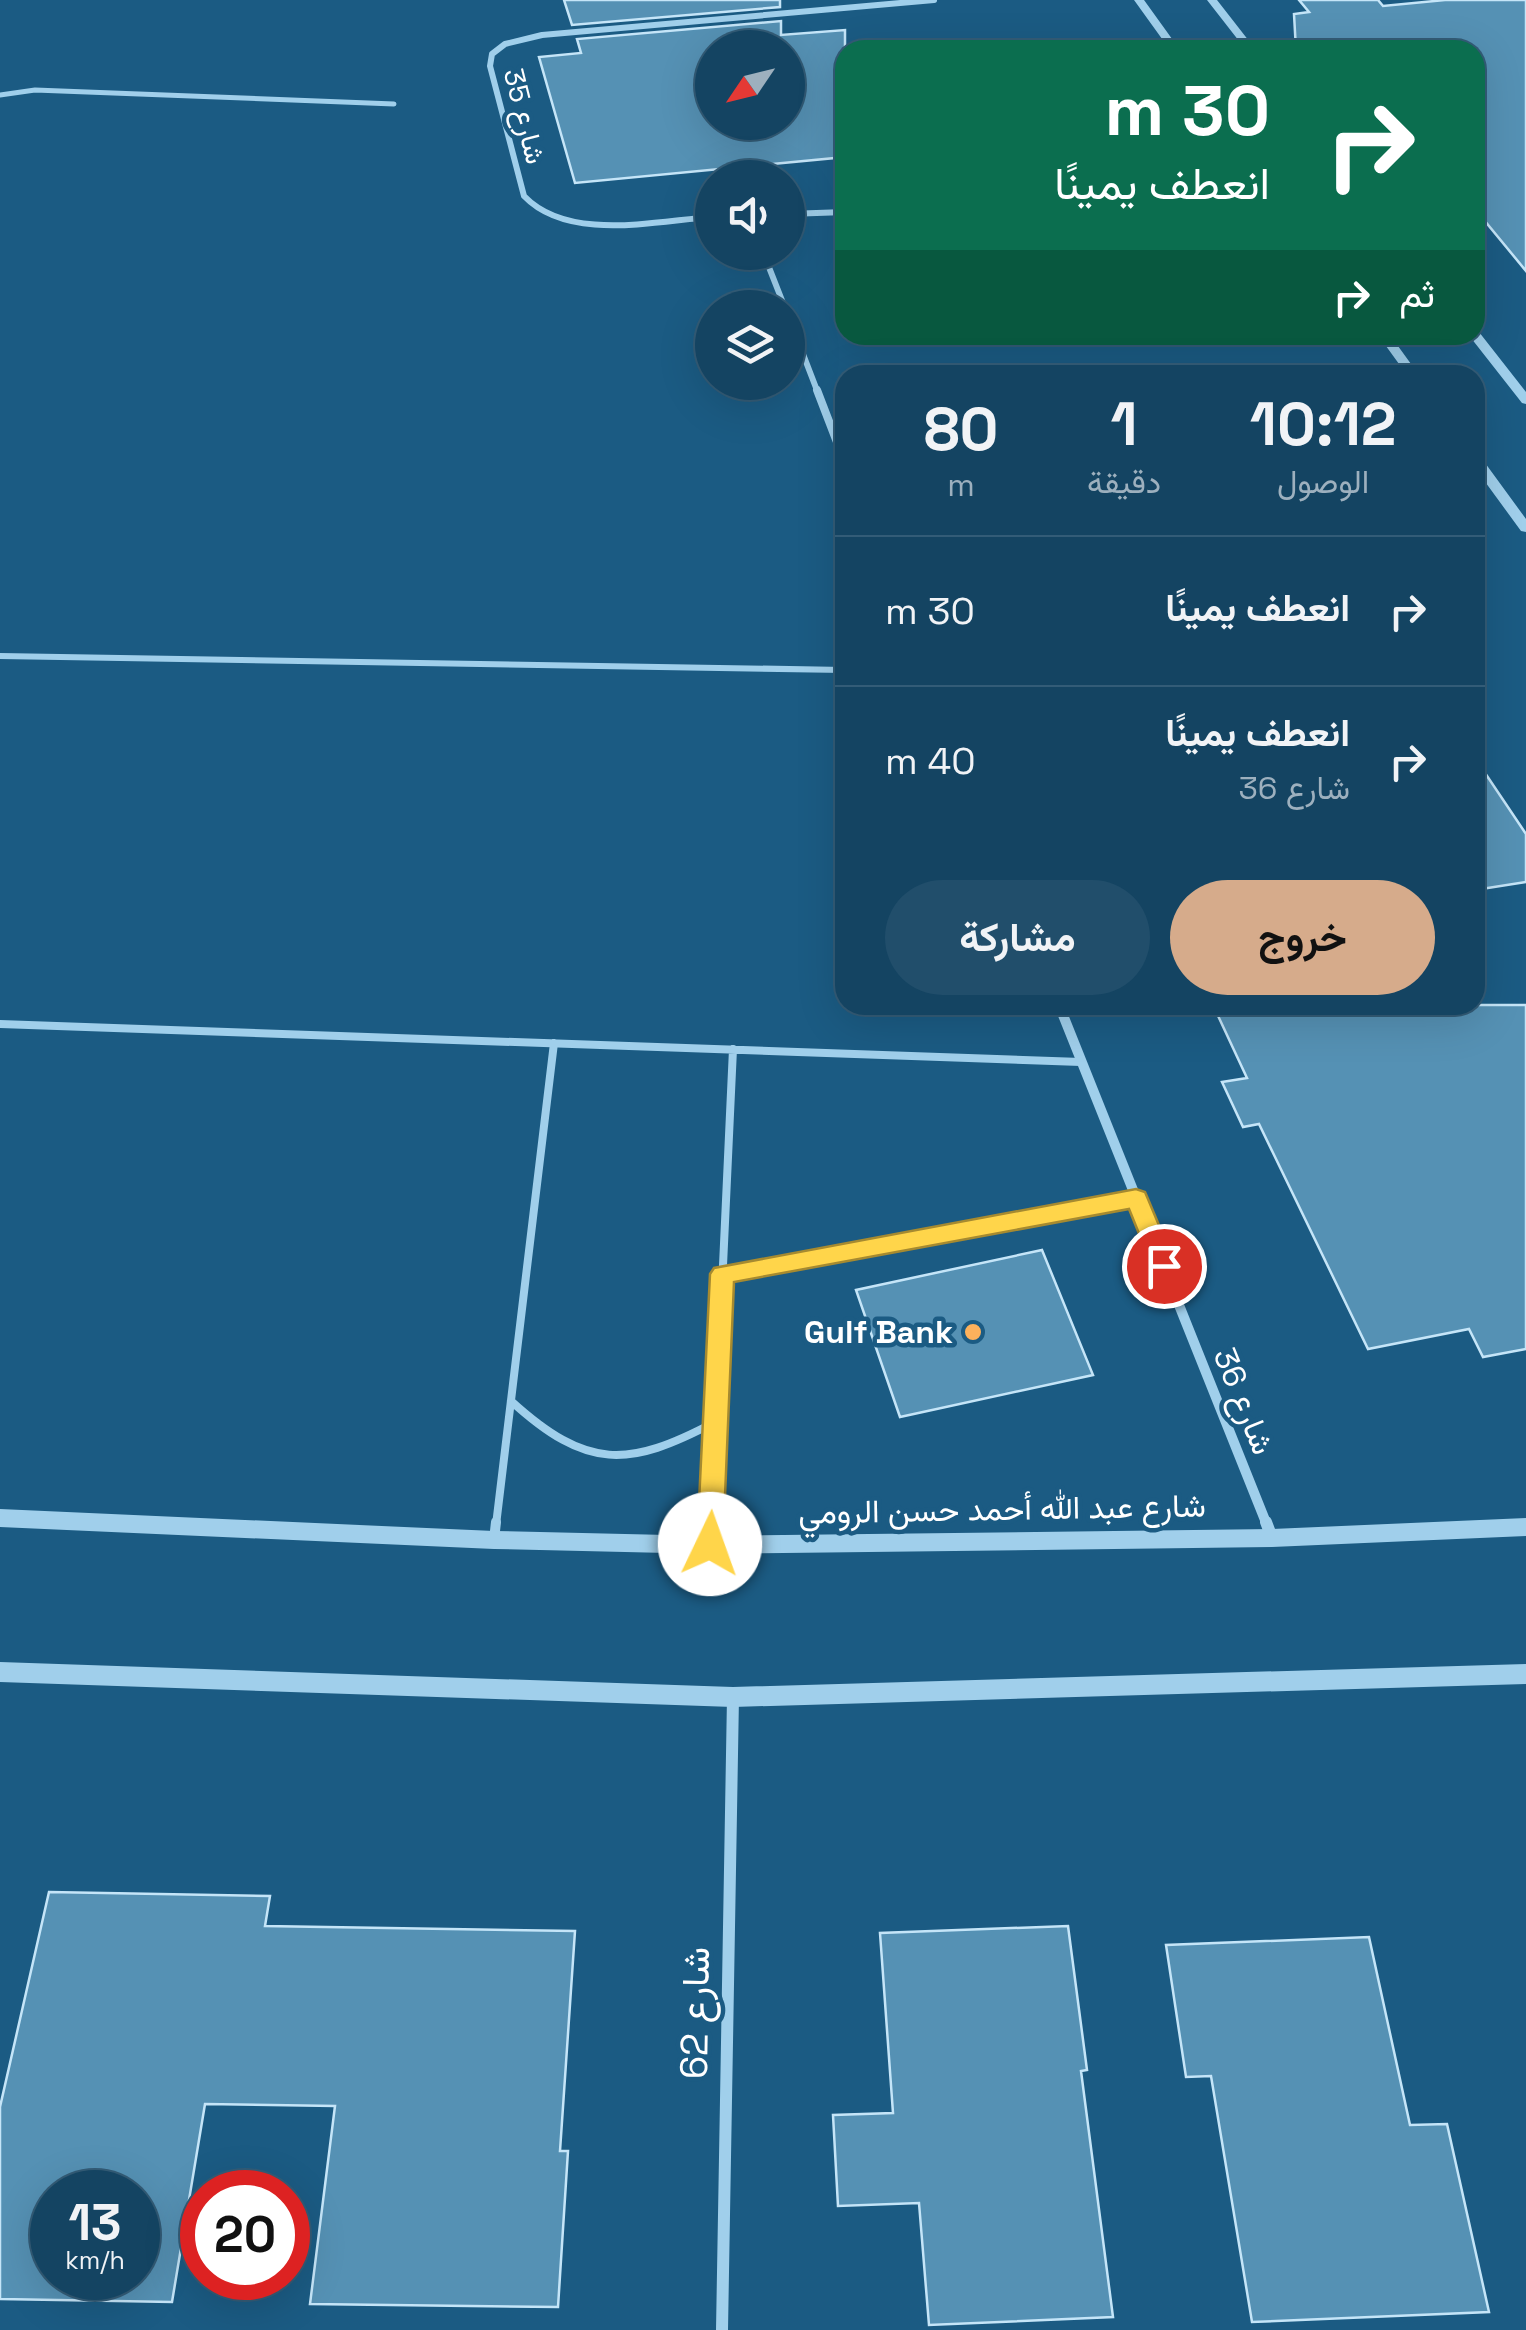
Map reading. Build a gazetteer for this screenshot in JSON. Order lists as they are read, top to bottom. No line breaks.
{"streets":{"street":["شارع 35","شارع 36","شارع عبد الله أحمد حسن الرومي","شارع 62"]},"crossings":[["شارع 36","شارع عبد الله أحمد حسن الرومي"]],"places":["Gulf Bank"],"north":"bottom left","page":{"turn":["30 m","انعطف يمينًا"],"then":"ثم","eta":["10:12","الوصول","1","دقيقة","80","m"],"list":[{"name":"انعطف يمينًا","value":"30 m"},{"name":"انعطف يمينًا","note":"شارع 36","value":"40 m"}],"buttons":["خروج","مشاركة"],"speed":"13 km/h","limit":"20"}}
